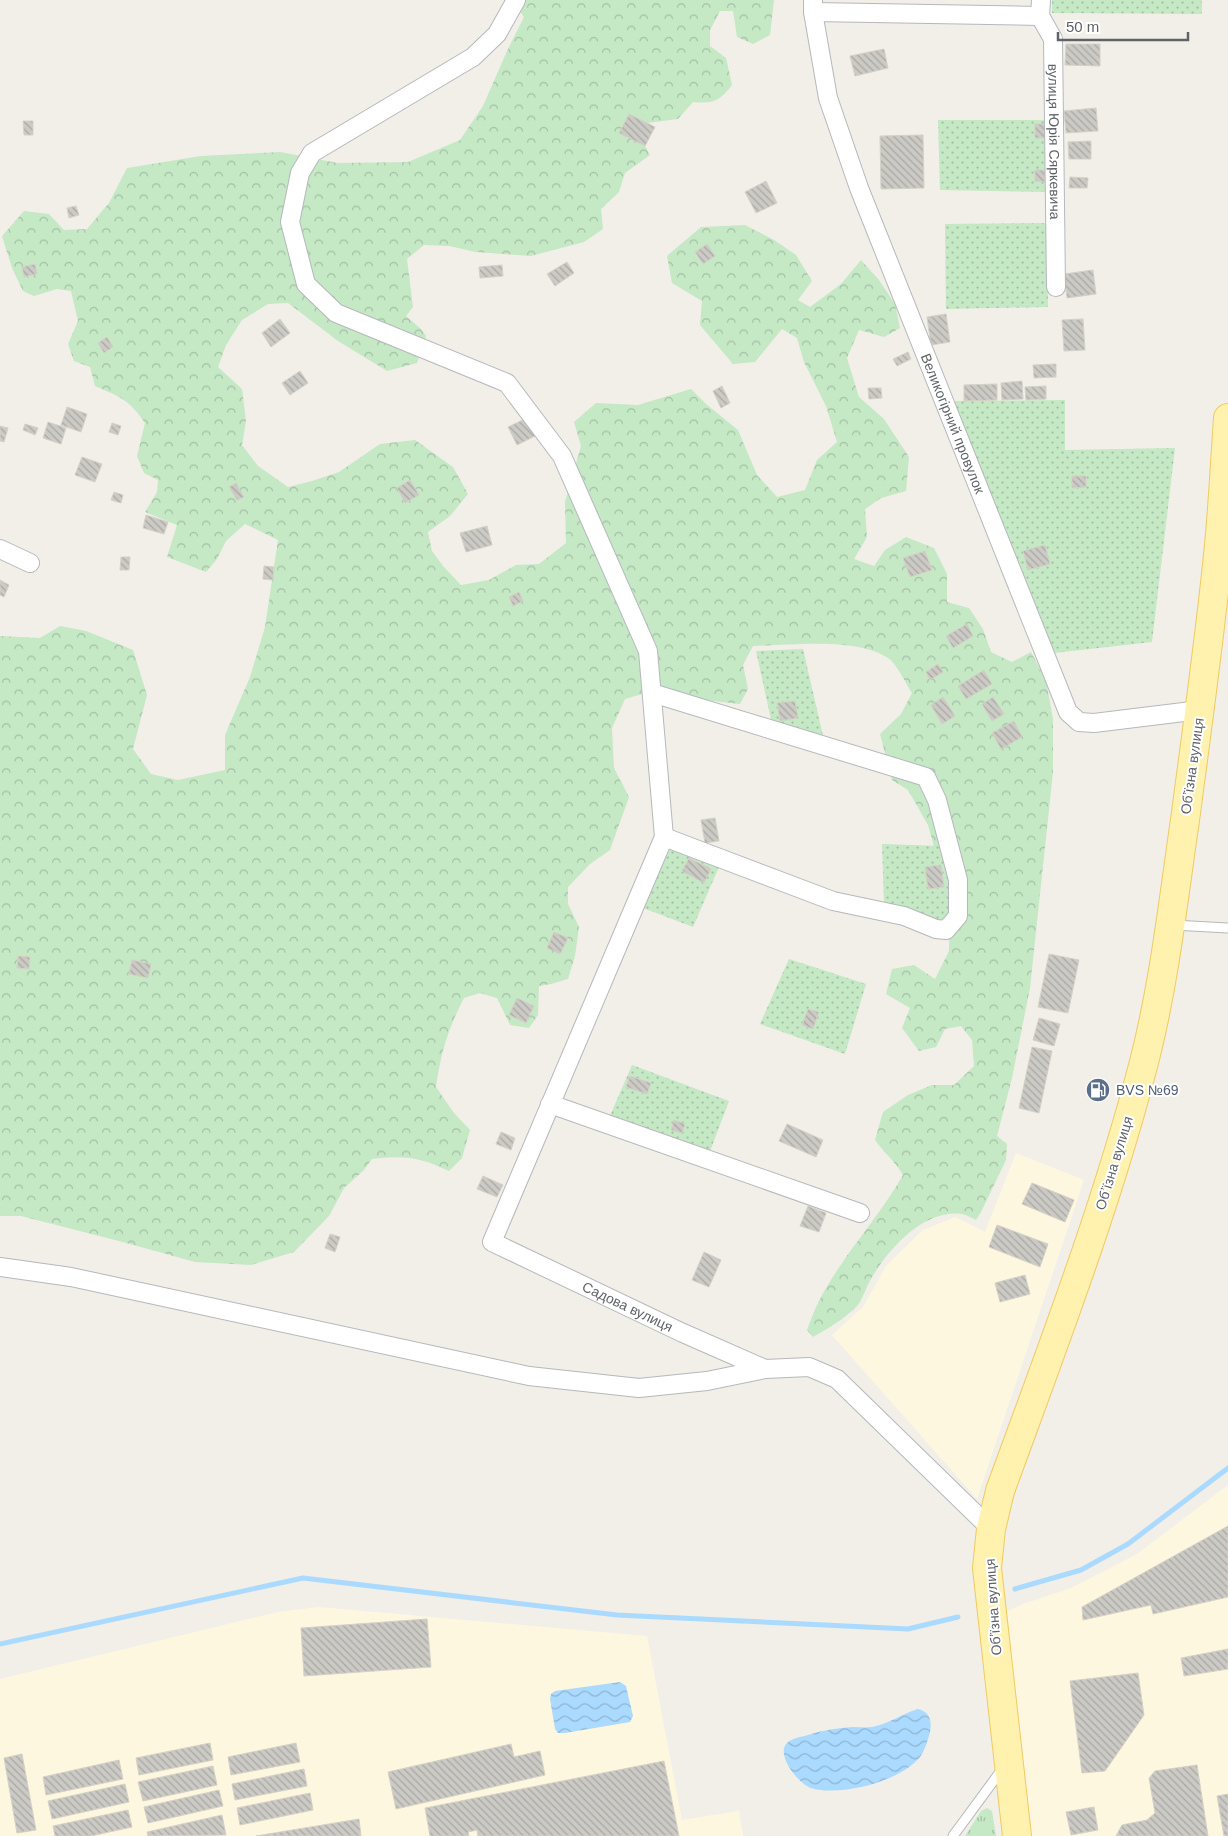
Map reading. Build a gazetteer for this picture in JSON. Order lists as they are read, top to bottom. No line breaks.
{"streets":{"main road":["Обʼїзна вулиця"],"street":["вулиця Юрія Сяркевича","Великогірний провулок","Садова вулиця"]},"crossings":[["Великогірний провулок","Обʼїзна вулиця"]],"places":{"fuel station":["BVS №69"]},"scale_bar":"50 m"}
